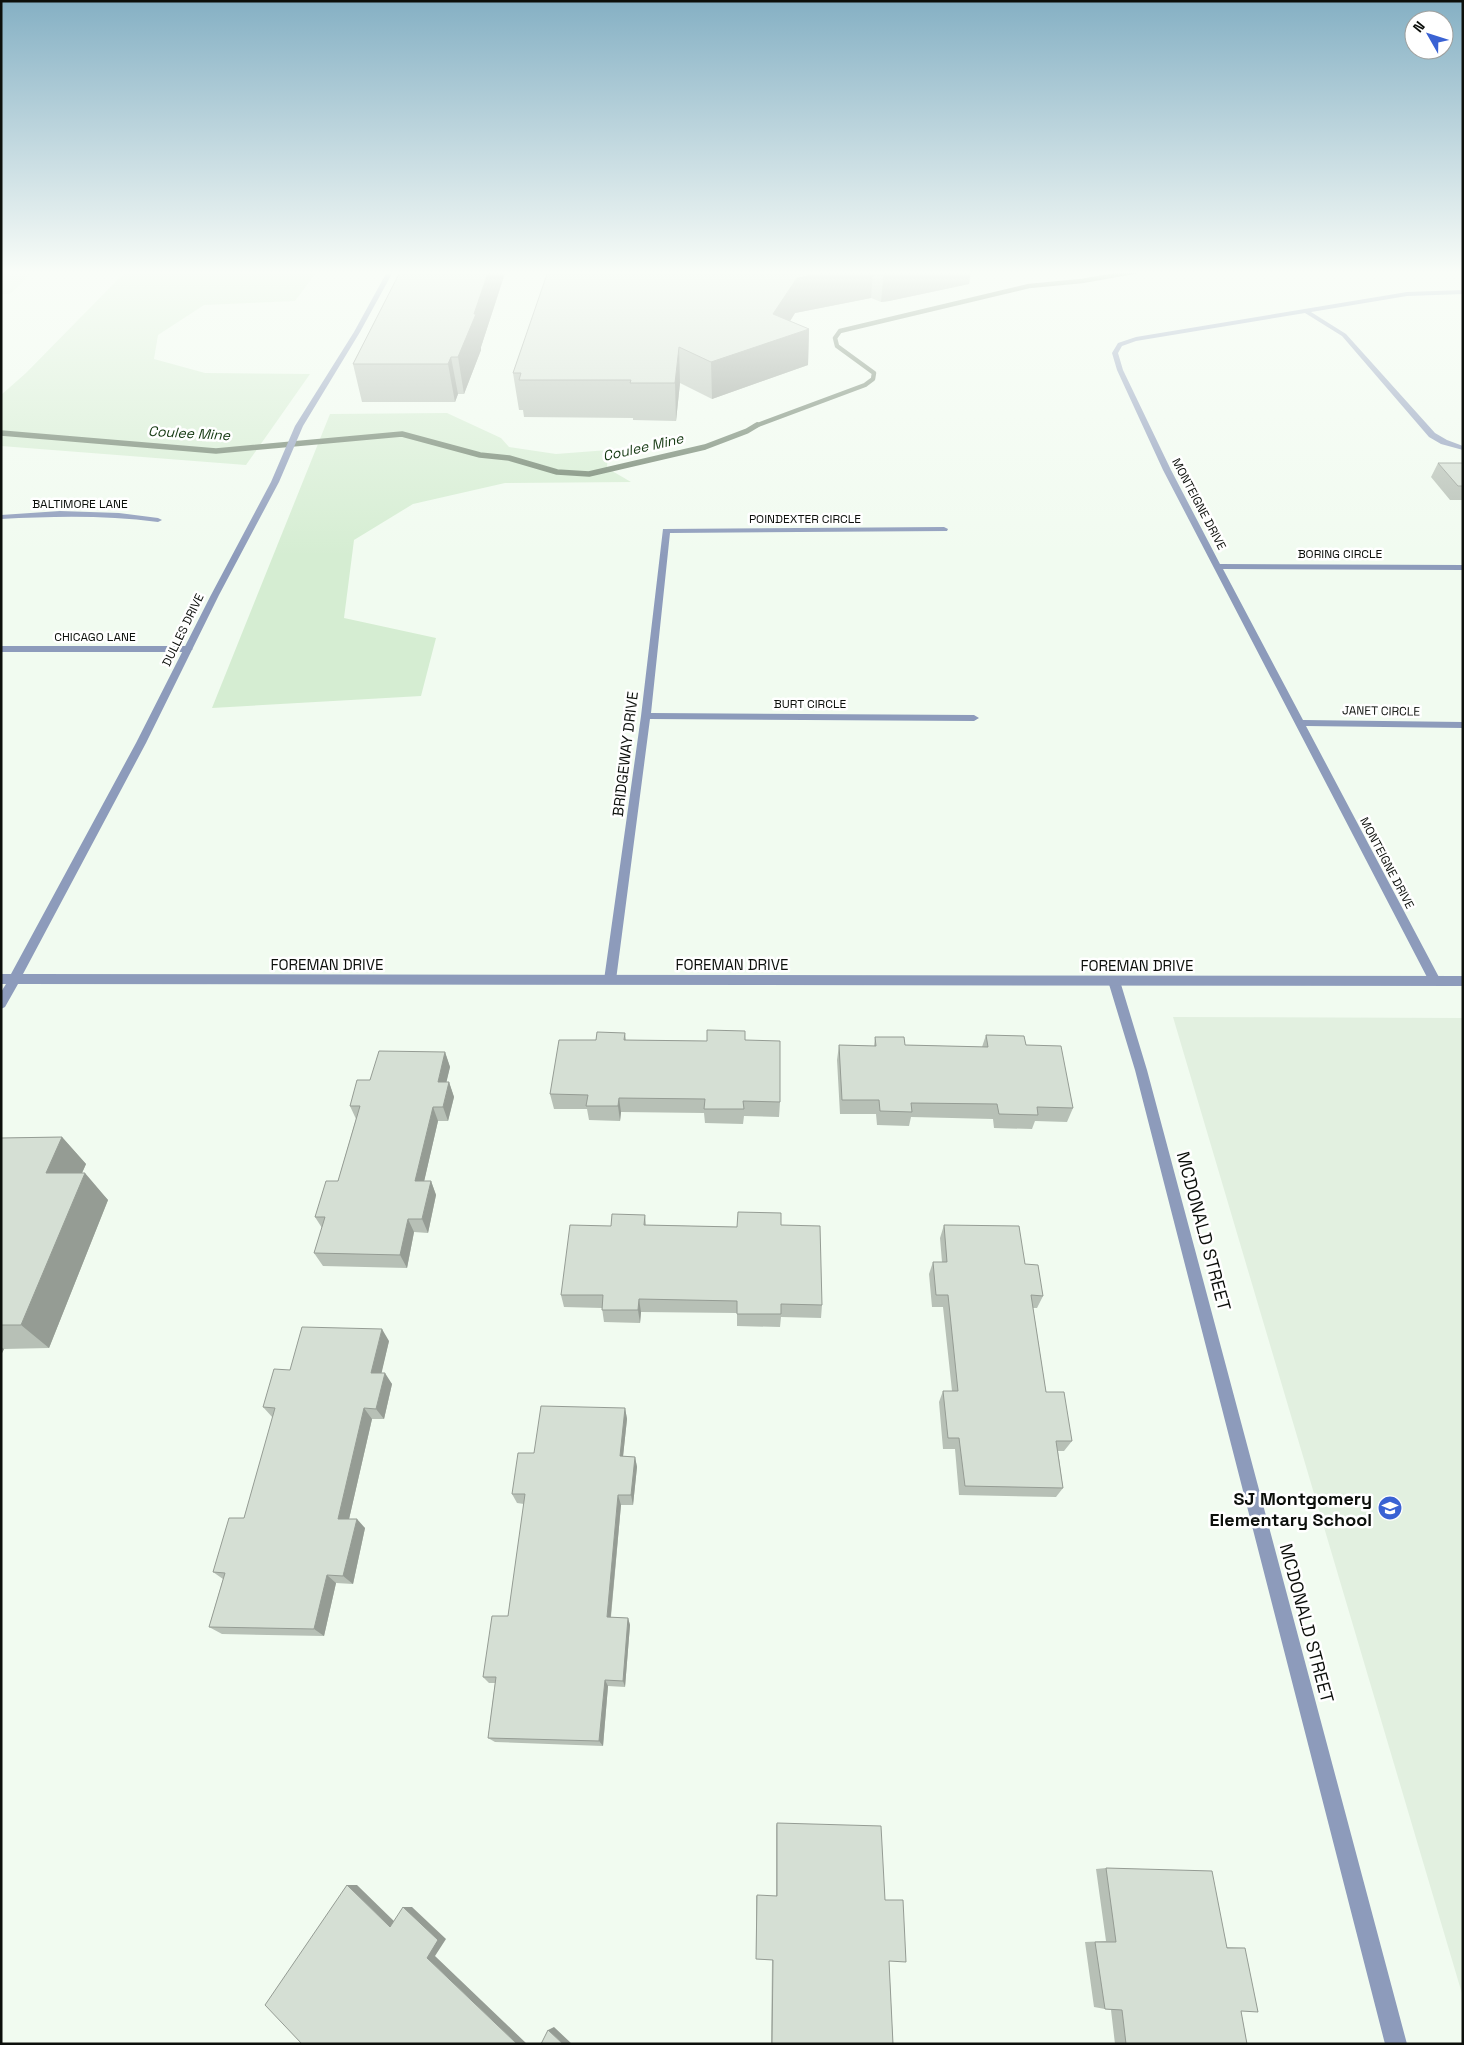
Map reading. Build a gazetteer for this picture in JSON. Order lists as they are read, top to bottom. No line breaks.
{"streets":{"street":["BALTIMORE LANE","MONTEIGNE DRIVE","POINDEXTER CIRCLE","BORING CIRCLE","DULLES DRIVE","CHICAGO LANE","BURT CIRCLE","JANET CIRCLE","BRIDGEWAY DRIVE","FOREMAN DRIVE","MCDONALD STREET"]},"crossings":[["MONTEIGNE DRIVE","BORING CIRCLE"],["MONTEIGNE DRIVE","JANET CIRCLE"],["MONTEIGNE DRIVE","FOREMAN DRIVE"],["POINDEXTER CIRCLE","BRIDGEWAY DRIVE"],["DULLES DRIVE","CHICAGO LANE"],["DULLES DRIVE","FOREMAN DRIVE"],["BURT CIRCLE","BRIDGEWAY DRIVE"],["BRIDGEWAY DRIVE","FOREMAN DRIVE"],["FOREMAN DRIVE","MCDONALD STREET"]],"water":["Coulee Mine"],"places":{"school or university":["SJ Montgomery Elementary School"]},"north":"top left"}
